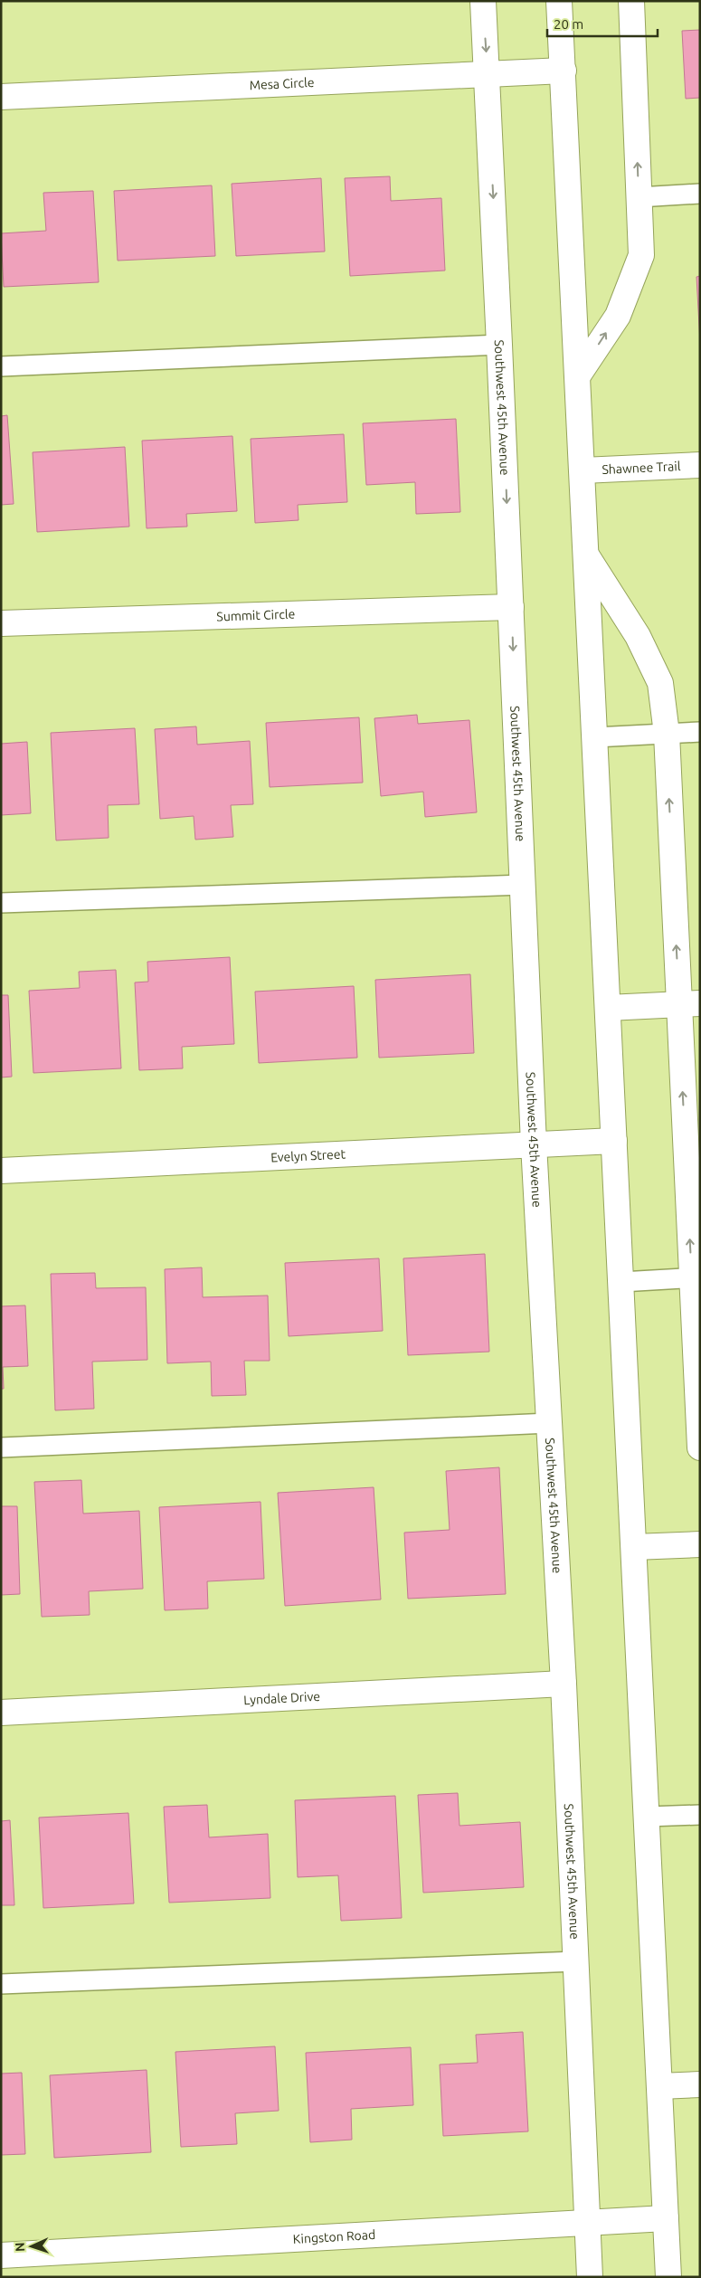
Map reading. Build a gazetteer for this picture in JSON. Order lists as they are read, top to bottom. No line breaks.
{"streets":{"street":["Mesa Circle","Southwest 45th Avenue","Shawnee Trail","Summit Circle","Evelyn Street","Lyndale Drive","Kingston Road"]},"crossings":[["Mesa Circle","Southwest 45th Avenue"],["Southwest 45th Avenue","Summit Circle"],["Southwest 45th Avenue","Evelyn Street"],["Southwest 45th Avenue","Lyndale Drive"],["Southwest 45th Avenue","Kingston Road"]],"scale_bar":"20 m","north":"left"}
